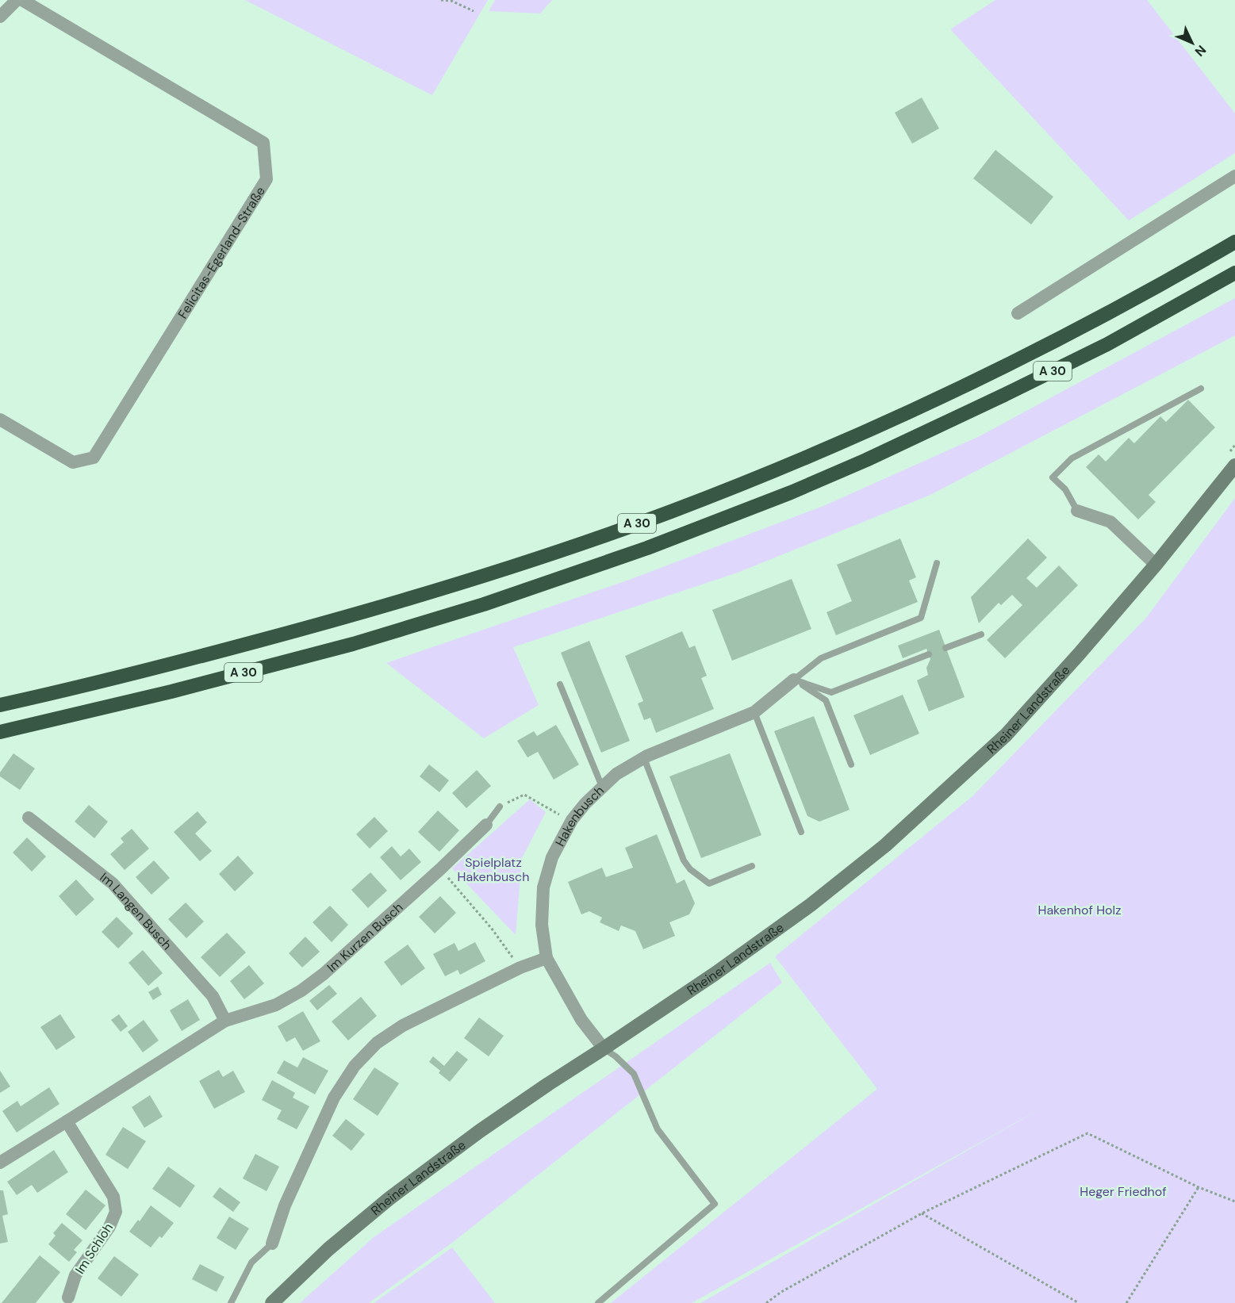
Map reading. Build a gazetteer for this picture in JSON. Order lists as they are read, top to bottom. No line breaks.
{"streets":{"highway":["A 30"],"street":["Felicitas-Egerland-Straße","Rheiner Landstraße","Hakenbusch","Im Langen Busch","Im Kurzen Busch","Im Schloh"]},"crossings":[["Rheiner Landstraße","Hakenbusch"],["Im Langen Busch","Im Kurzen Busch"]],"parks":["Spielplatz Hakenbusch","Hakenhof Holz","Heger Friedhof"],"north":"bottom right"}
